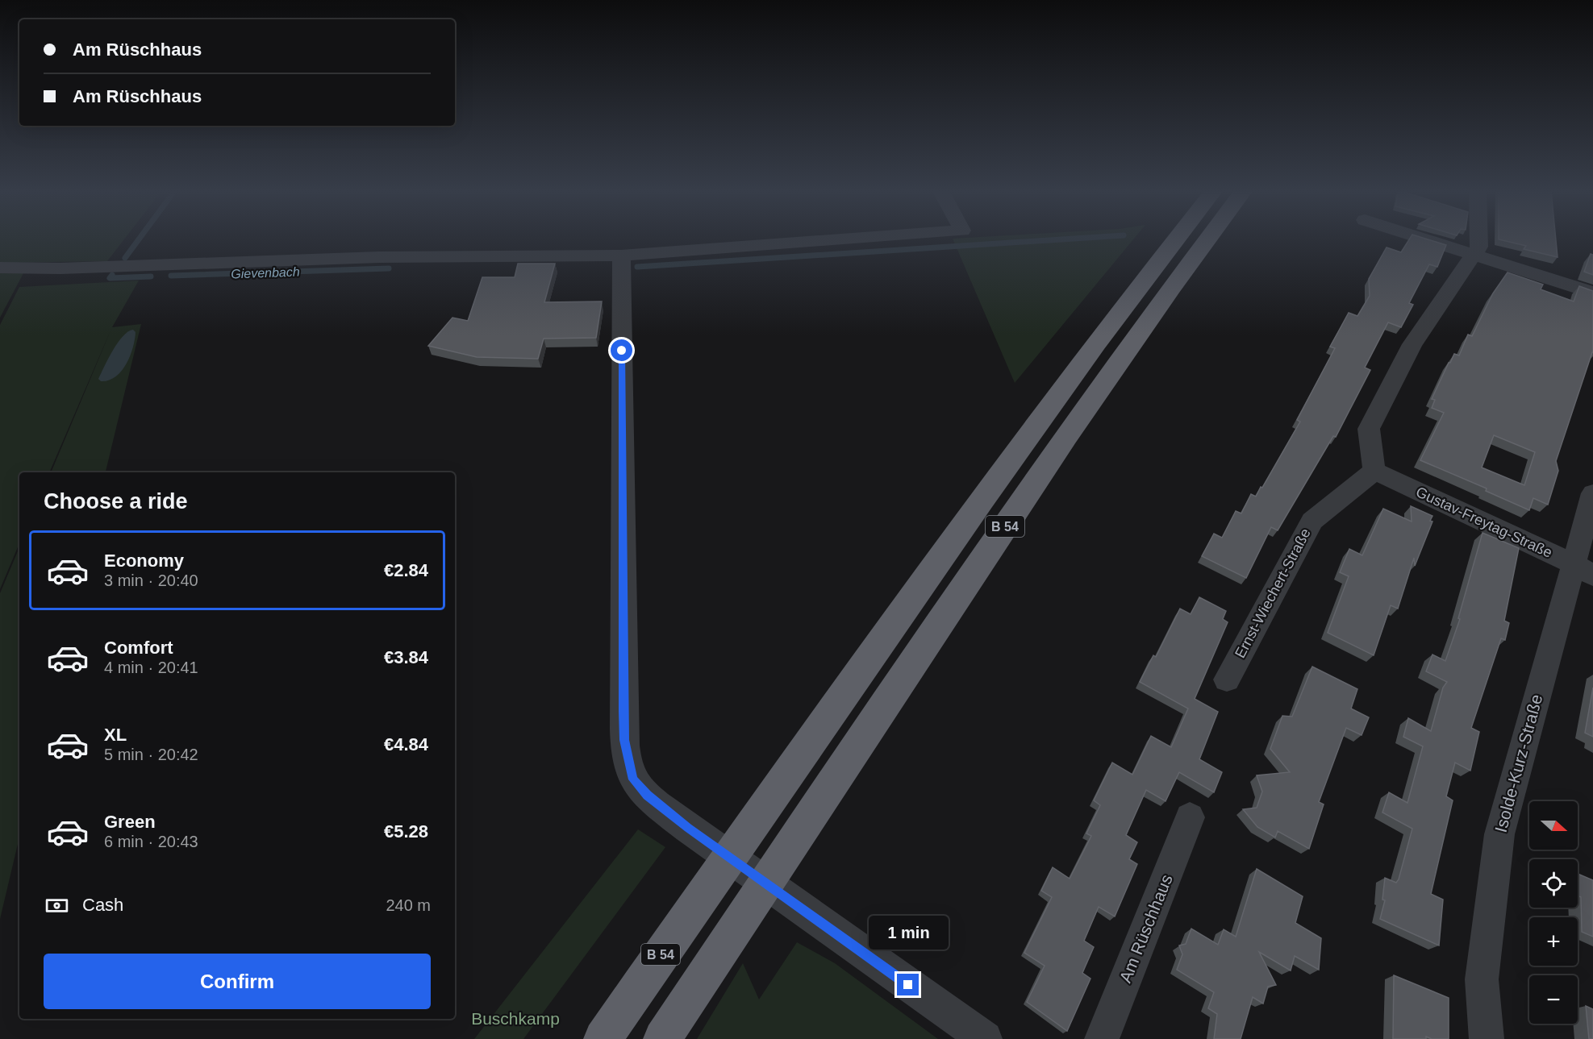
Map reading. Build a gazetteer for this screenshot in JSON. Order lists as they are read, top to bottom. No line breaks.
{"streets":{"highway":["B 54"],"street":["Gustav-Freytag-Straße","Ernst-Wiechert-Straße","Isolde-Kurz-Straße","Am Rüschhaus"]},"crossings":[["Gustav-Freytag-Straße","Ernst-Wiechert-Straße"],["Gustav-Freytag-Straße","Isolde-Kurz-Straße"]],"water":["Gievenbach"],"parks":["Buschkamp"],"north":"right","page":{"banner":["Am Rüschhaus","Am Rüschhaus"],"heading":"Choose a ride","list":[{"name":"Economy","note":"3 min · 20:40","value":"€2.84"},{"name":"Comfort","note":"4 min · 20:41","value":"€3.84"},{"name":"XL","note":"5 min · 20:42","value":"€4.84"},{"name":"Green","note":"6 min · 20:43","value":"€5.28"}],"map_buttons":["+","−"],"pay":["Cash","240 m"],"bubble":"1 min","buttons":"Confirm"}}
